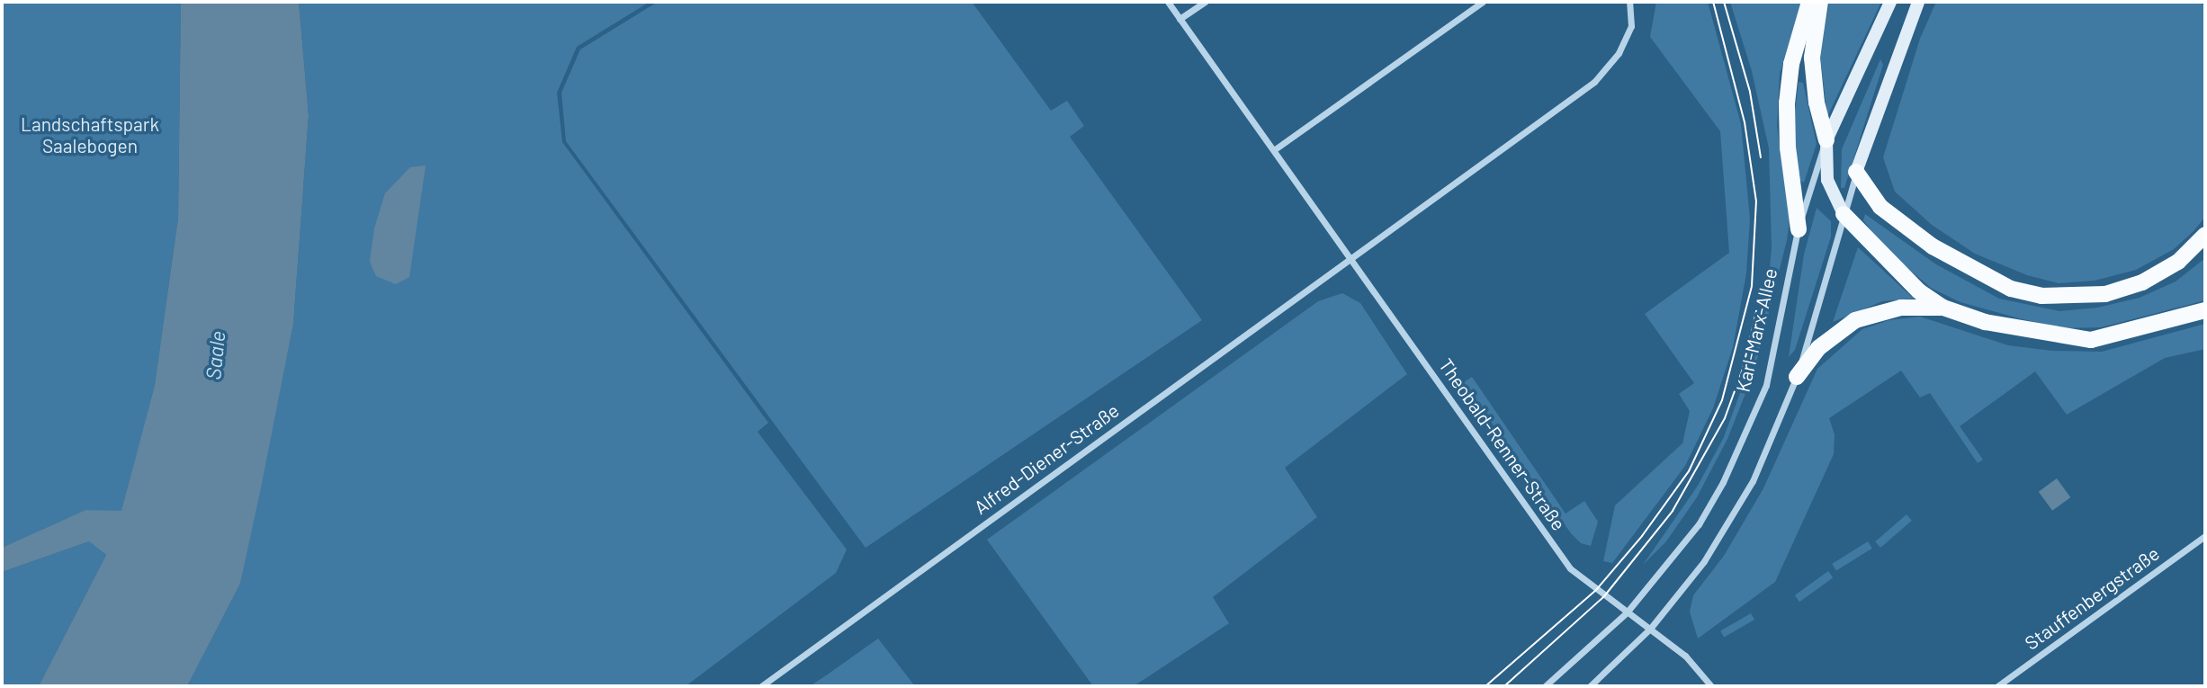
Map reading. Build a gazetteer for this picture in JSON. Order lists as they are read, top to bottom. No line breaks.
{"streets":{"main road":["Karl-Marx-Allee"],"street":["Theobald-Renner-Straße","Alfred-Diener-Straße","Stauffenbergstraße"]},"crossings":[["Karl-Marx-Allee","Theobald-Renner-Straße"],["Theobald-Renner-Straße","Alfred-Diener-Straße"]],"water":["Saale"],"parks":["Landschaftspark Saalebogen"]}
